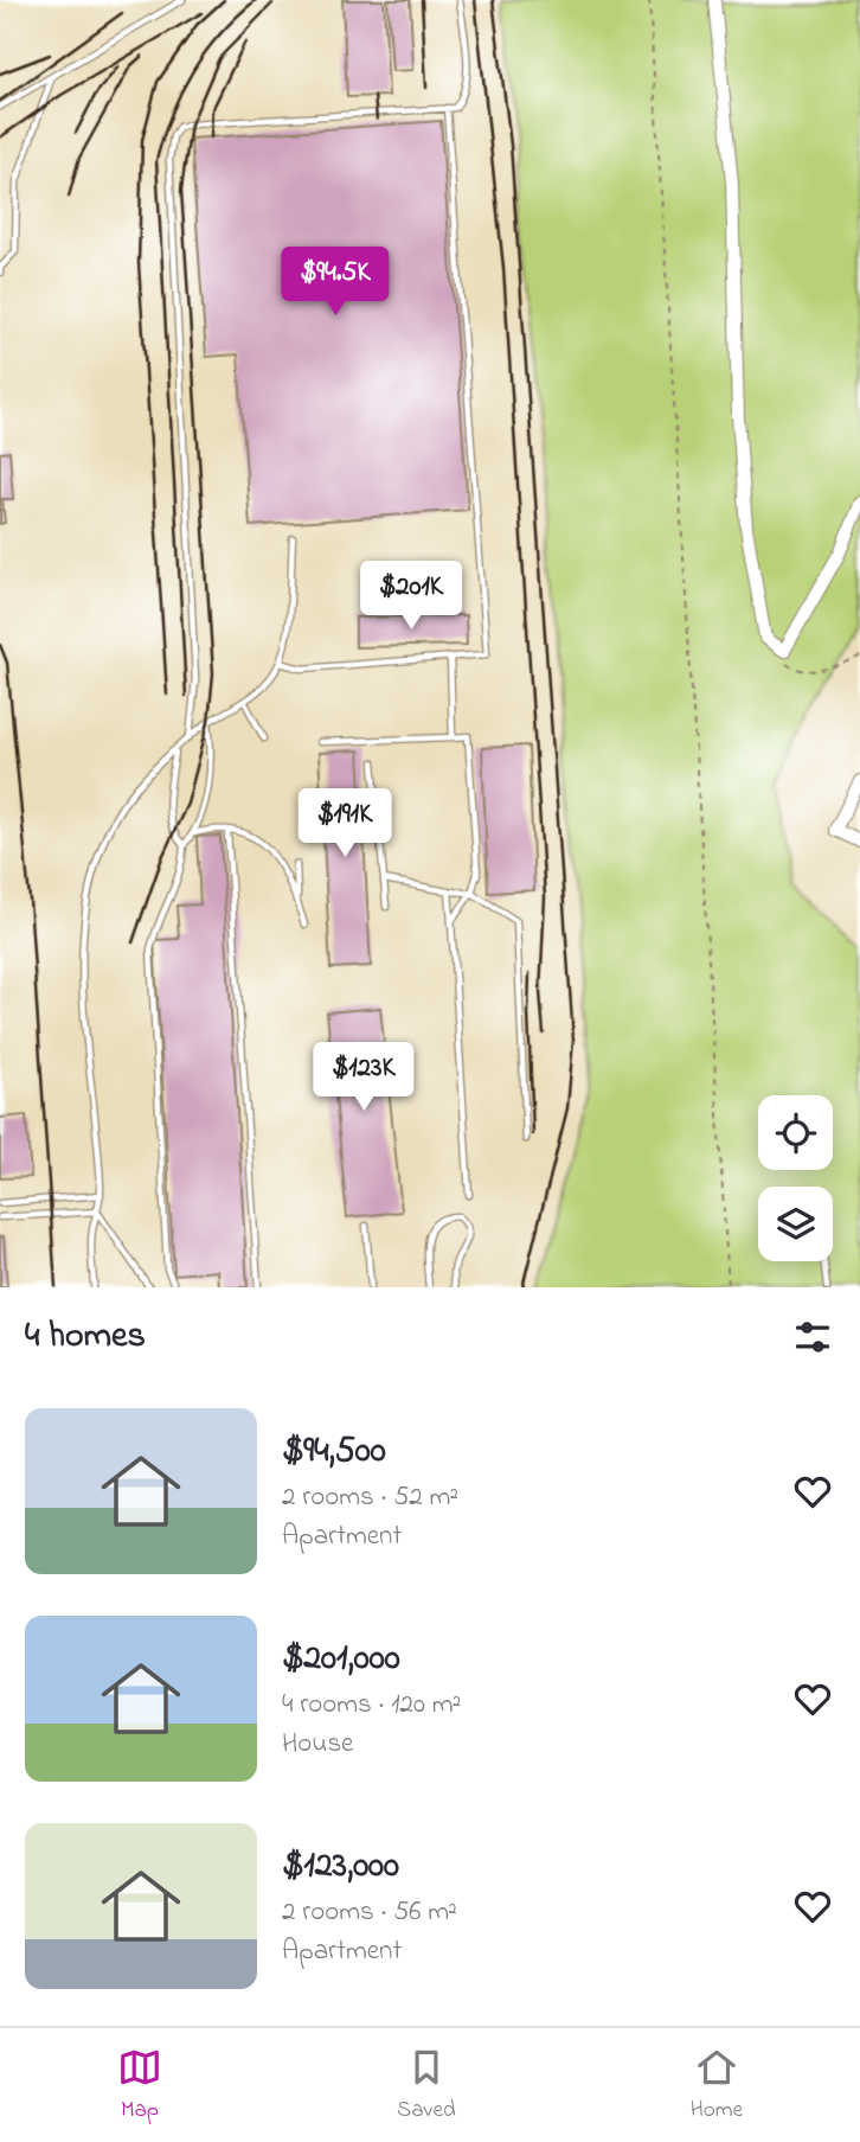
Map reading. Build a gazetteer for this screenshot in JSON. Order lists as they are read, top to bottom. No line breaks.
{"page":{"price":["$94.5K","$201K","$191K","$123K"],"heading":"4 homes","list":[{"name":"$94,500","note":"2 rooms · 52 m² · Apartment"},{"name":"$201,000","note":"4 rooms · 120 m² · House"},{"name":"$123,000","note":"2 rooms · 56 m² · Apartment"}],"tabs":["Map","Saved","Home"]}}
